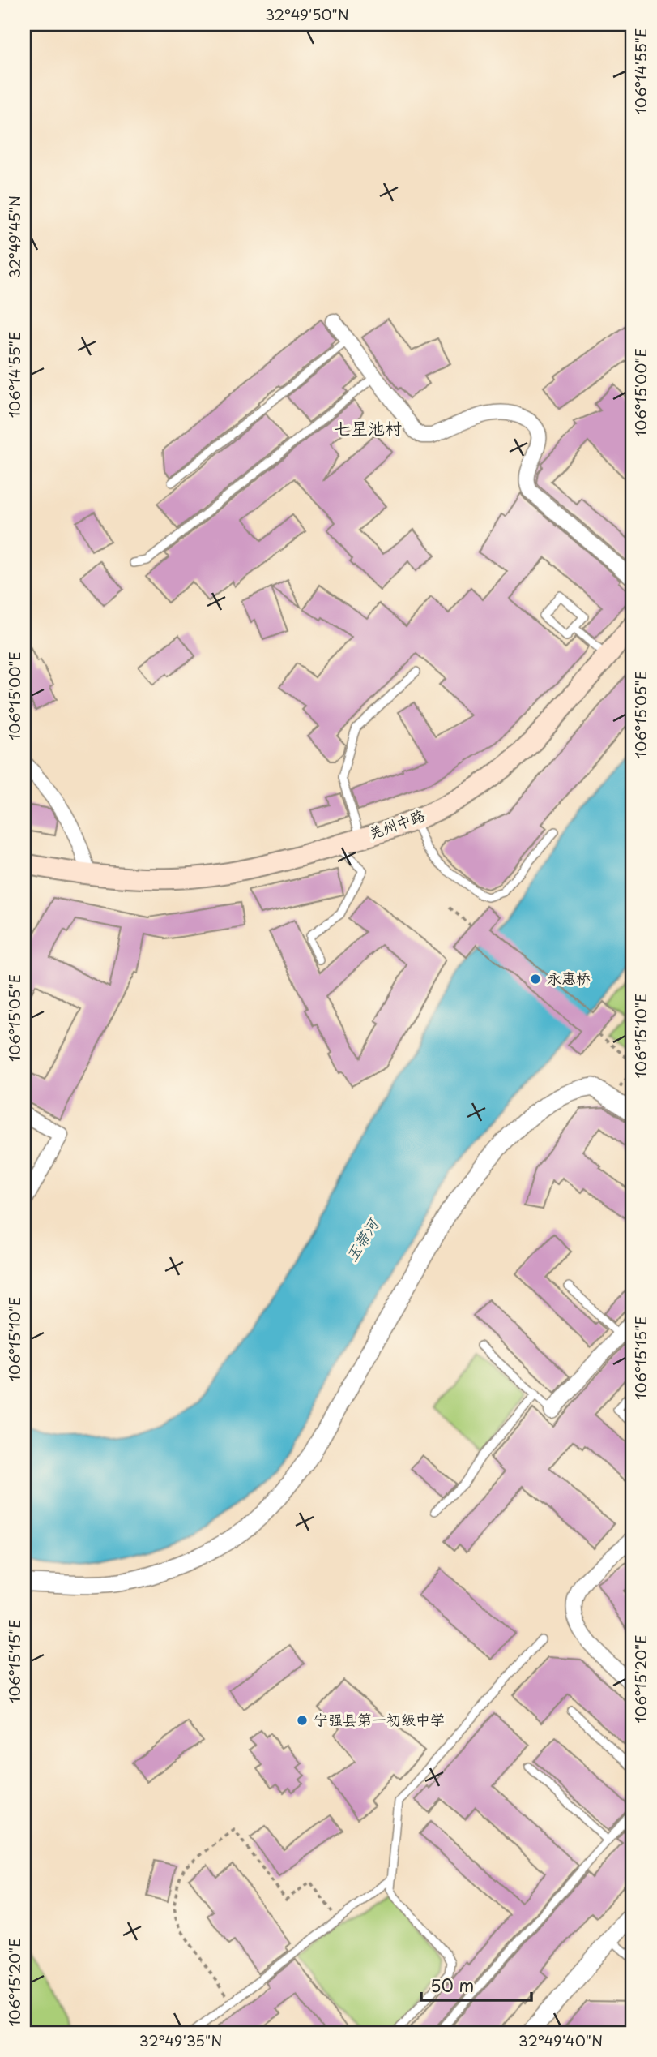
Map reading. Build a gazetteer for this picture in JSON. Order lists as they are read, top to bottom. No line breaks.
{"streets":{"main road":["羌州中路"]},"districts":["七星池村"],"water":["玉带河"],"places":["永惠桥","宁强县第一初级中学"],"scale_bar":"50 m","coordinates":["32°49'50\"N","106°14'55\"E","32°49'45\"N","106°15'00\"E","106°15'05\"E","106°15'10\"E","106°15'15\"E","106°15'20\"E","32°49'35\"N","32°49'40\"N"]}
